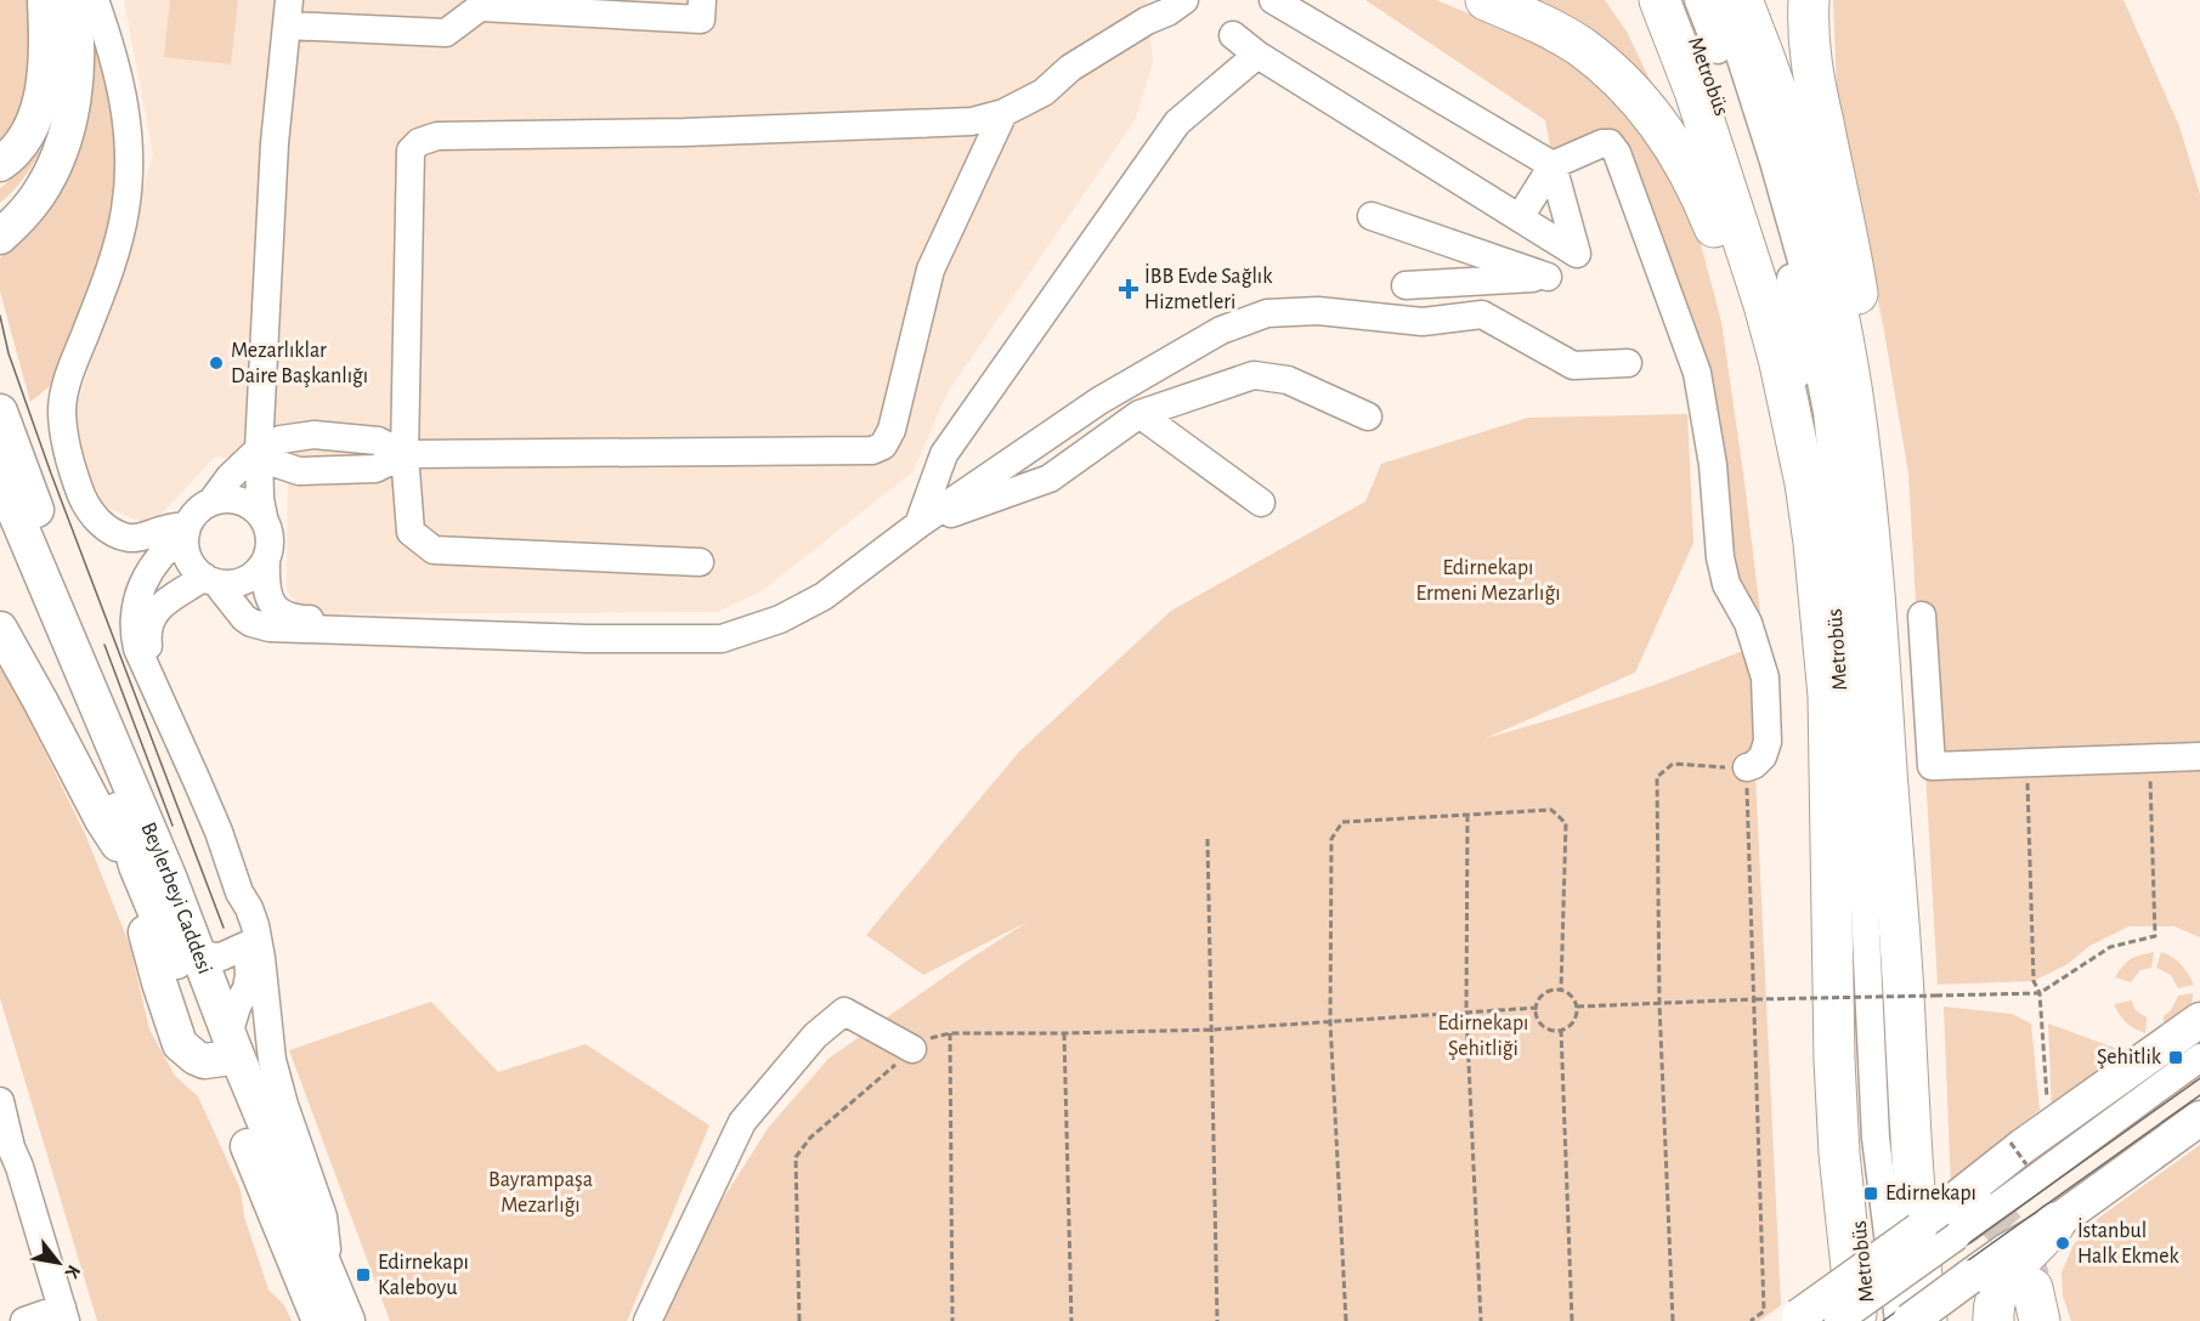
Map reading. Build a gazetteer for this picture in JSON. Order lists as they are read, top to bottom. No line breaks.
{"streets":{"main road":["Beylerbeyi Caddesi"],"street":["Metrobüs"]},"parks":["Edirnekapı Ermeni Mezarlığı","Edirnekapı Şehitliği","Bayrampaşa Mezarlığı"],"places":{"health":["İBB Evde Sağlık Hizmetleri"],"other":["Mezarlıklar Daire Başkanlığı","İstanbul Halk Ekmek"],"transit":["Şehitlik","Edirnekapı","Edirnekapı Kaleboyu"]},"north":"bottom right"}
